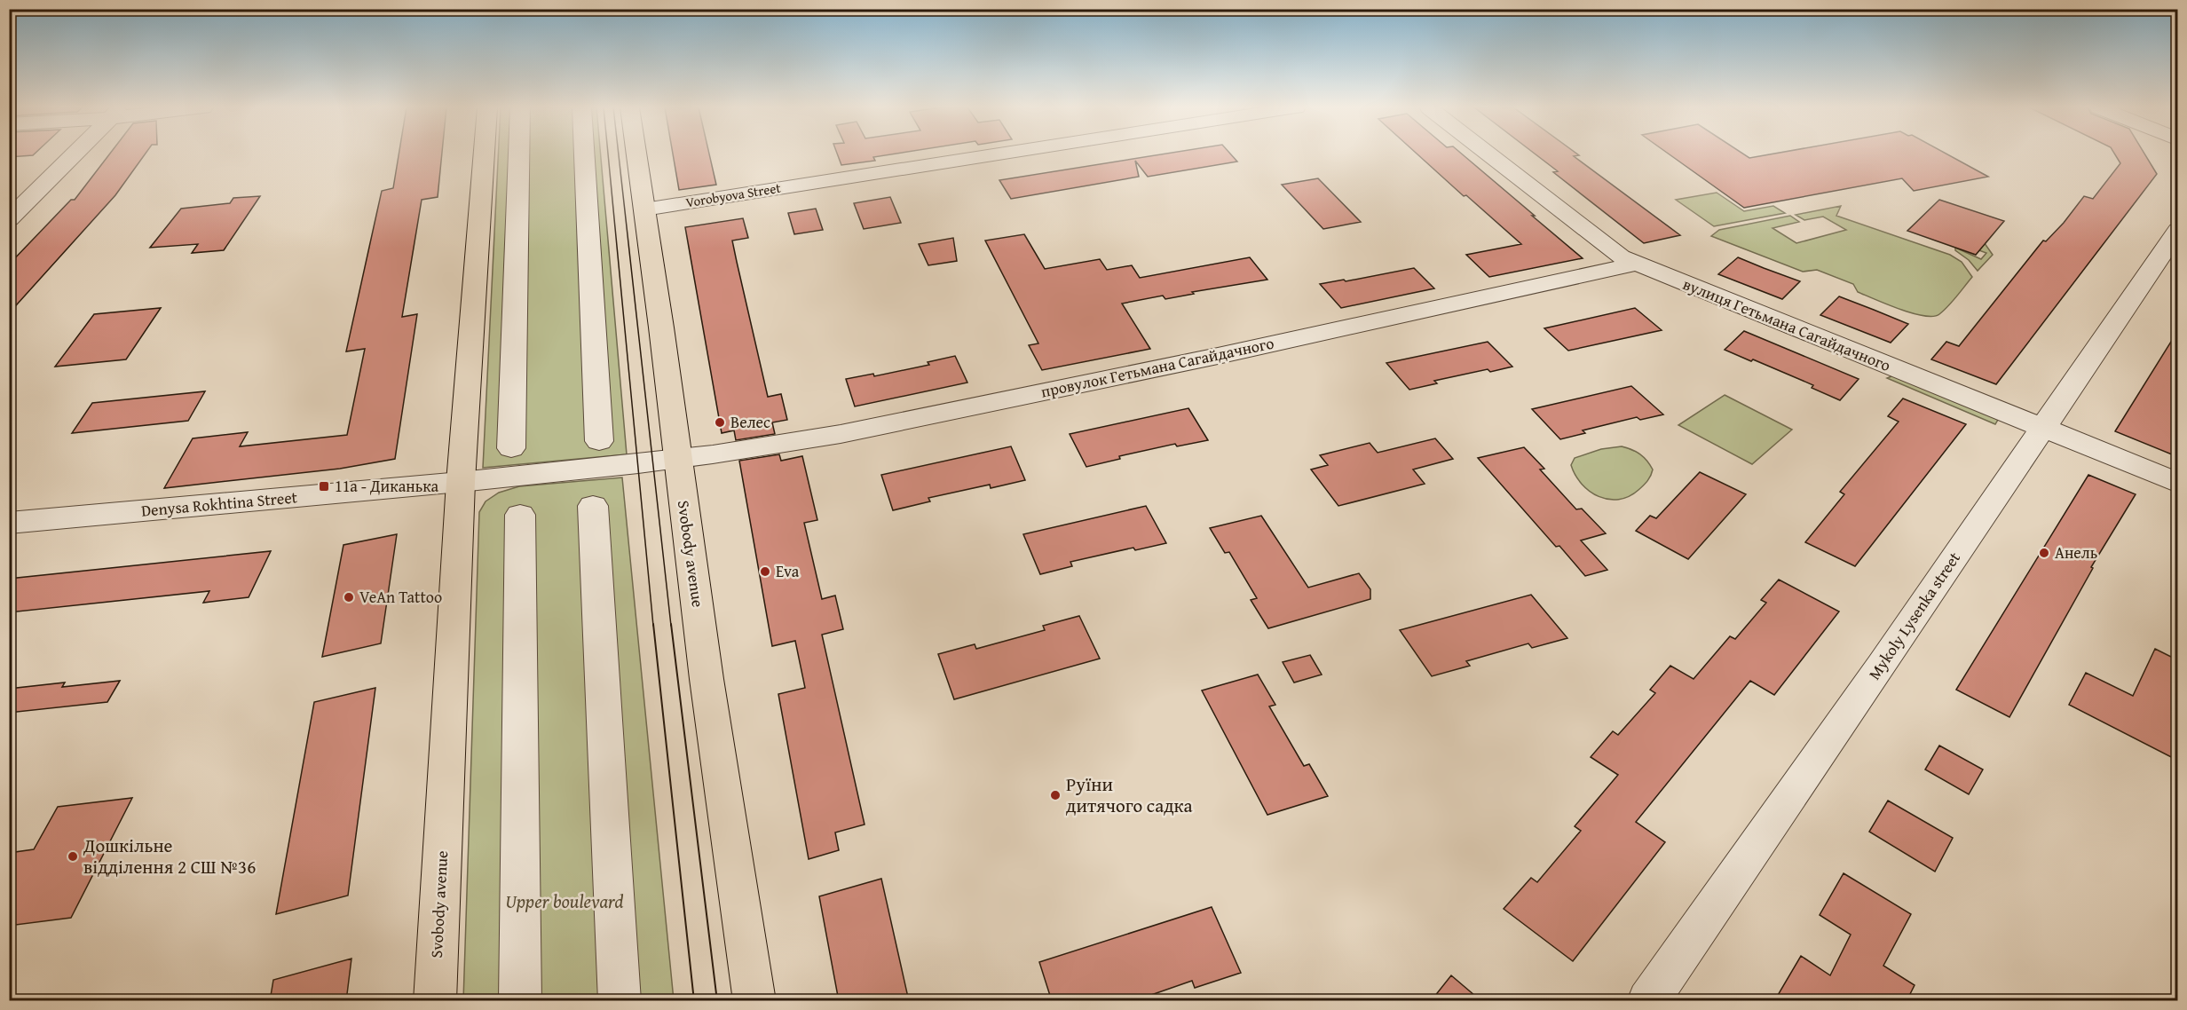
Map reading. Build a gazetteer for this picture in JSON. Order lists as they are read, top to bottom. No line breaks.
{"streets":{"main road":["Svobody avenue"],"street":["Vorobyova Street","вулиця Гетьмана Сагайдачного","провулок Гетьмана Сагайдачного","Denysa Rokhtina Street","Mykoly Lysenka street"]},"crossings":[["Vorobyova Street","Svobody avenue"],["вулиця Гетьмана Сагайдачного","провулок Гетьмана Сагайдачного"],["вулиця Гетьмана Сагайдачного","Mykoly Lysenka street"],["провулок Гетьмана Сагайдачного","Denysa Rokhtina Street"],["провулок Гетьмана Сагайдачного","Svobody avenue"],["Denysa Rokhtina Street","Svobody avenue"]],"parks":["Upper boulevard"],"places":{"other":["Велес","Анель","Eva","VeAn Tattoo","Руїни дитячого садка","Дошкільне відділення 2 СШ №36"],"transit":["11а - Диканька"]}}
